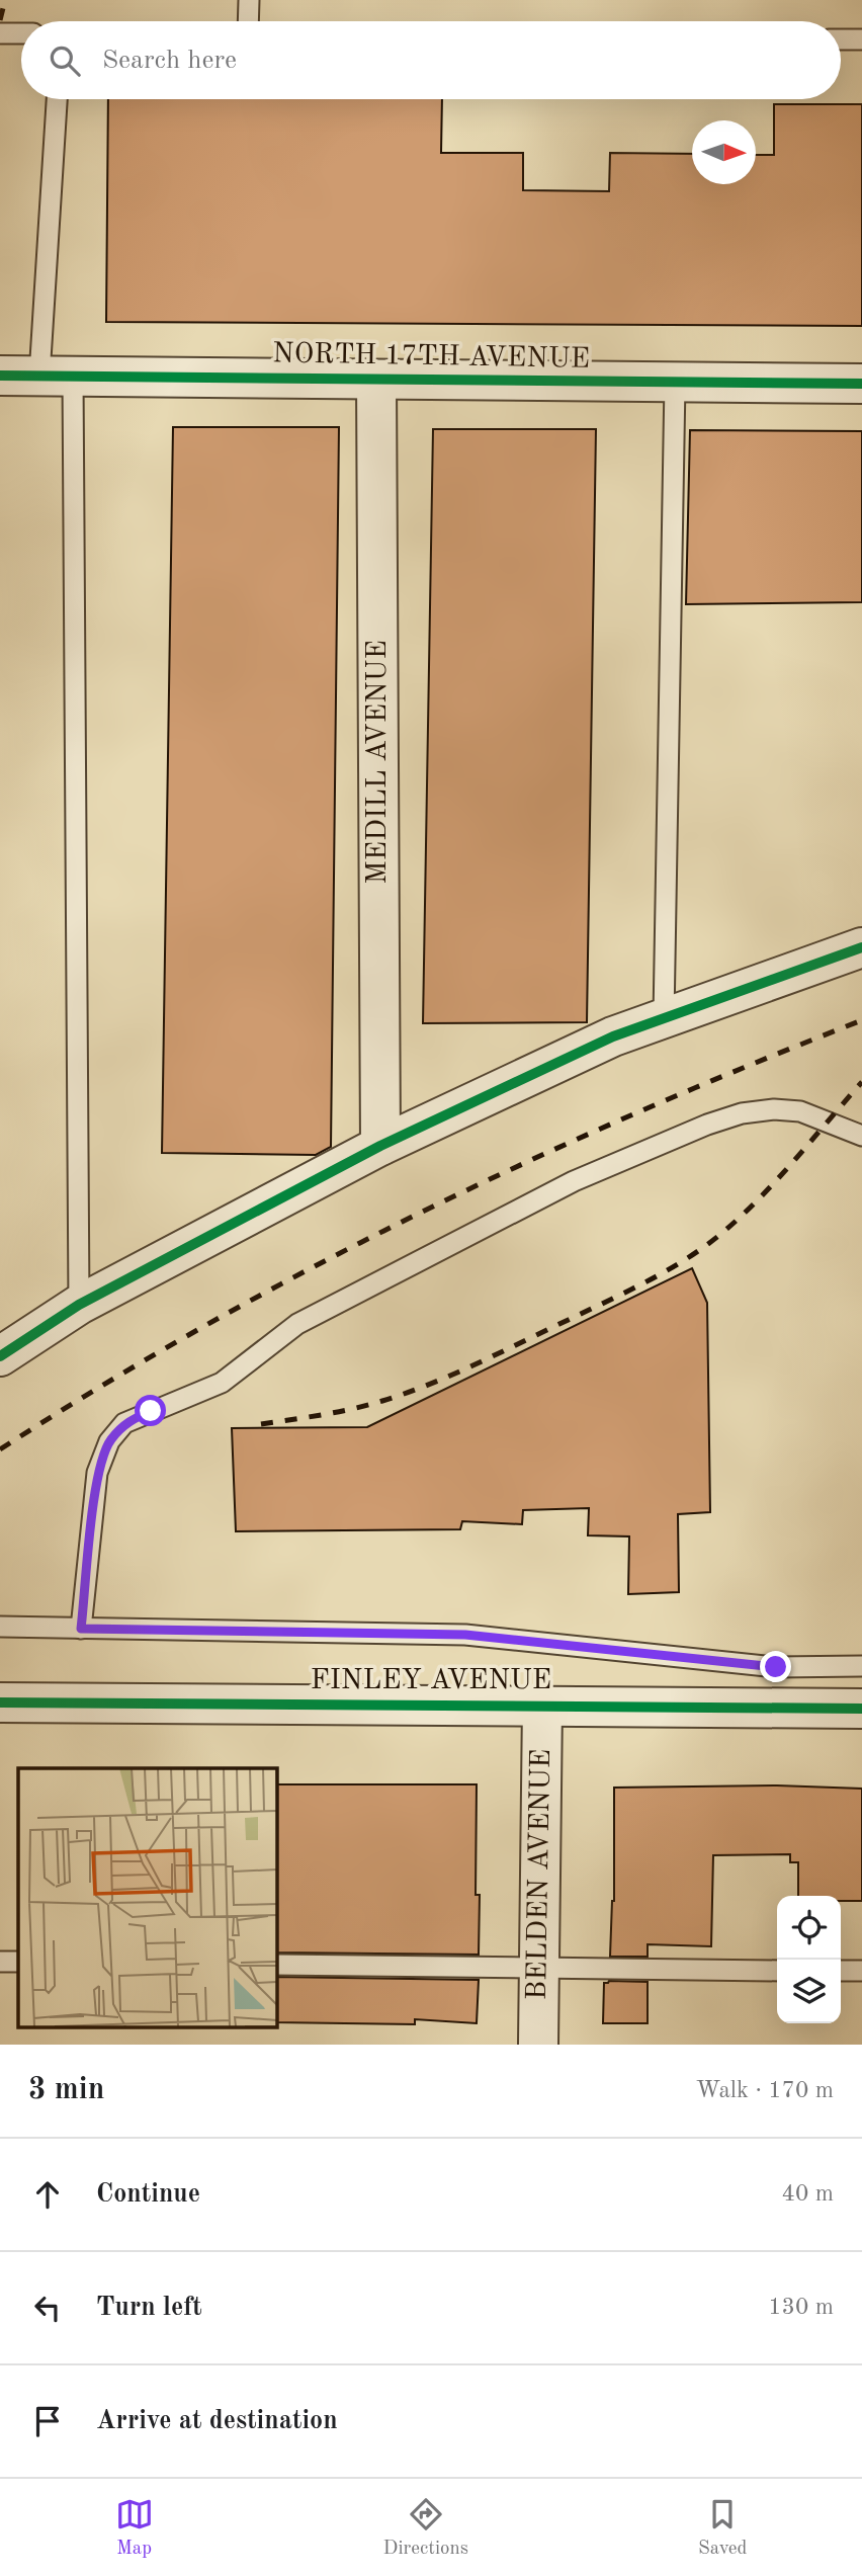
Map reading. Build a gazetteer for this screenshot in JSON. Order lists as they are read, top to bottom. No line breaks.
{"streets":{"street":["NORTH 17TH AVENUE","MEDILL AVENUE","FINLEY AVENUE","BELDEN AVENUE"]},"crossings":[["NORTH 17TH AVENUE","MEDILL AVENUE"],["FINLEY AVENUE","BELDEN AVENUE"]],"north":"right","page":{"search":"Search here","heading":["3 min","Walk · 170 m"],"list":[["Continue","40 m"],["Turn left","130 m"],"Arrive at destination"],"nav":["Map","Directions","Saved"]}}
